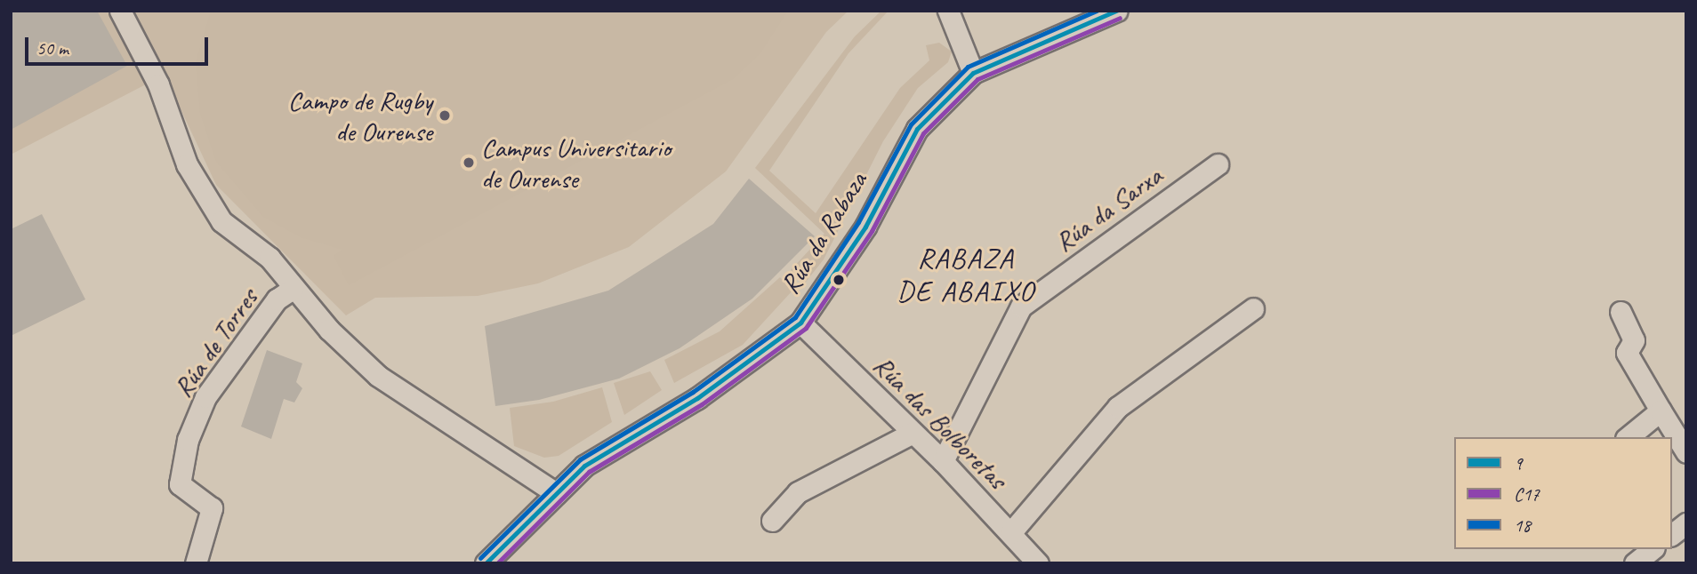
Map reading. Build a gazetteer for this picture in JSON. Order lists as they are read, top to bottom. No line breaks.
{"streets":{"street":["Rúa da Sarxa","Rúa da Rabaza","Rúa de Torres","Rúa das Bolboretas"]},"crossings":[["Rúa da Sarxa","Rúa das Bolboretas"],["Rúa da Rabaza","Rúa das Bolboretas"]],"districts":["RABAZA DE ABAIXO"],"places":["Campo de Rugby de Ourense","Campus Universitario de Ourense"],"lines":["transit line 9","transit line 18","transit line C17"],"legend":["9","C17","18"],"scale_bar":"50 m"}
